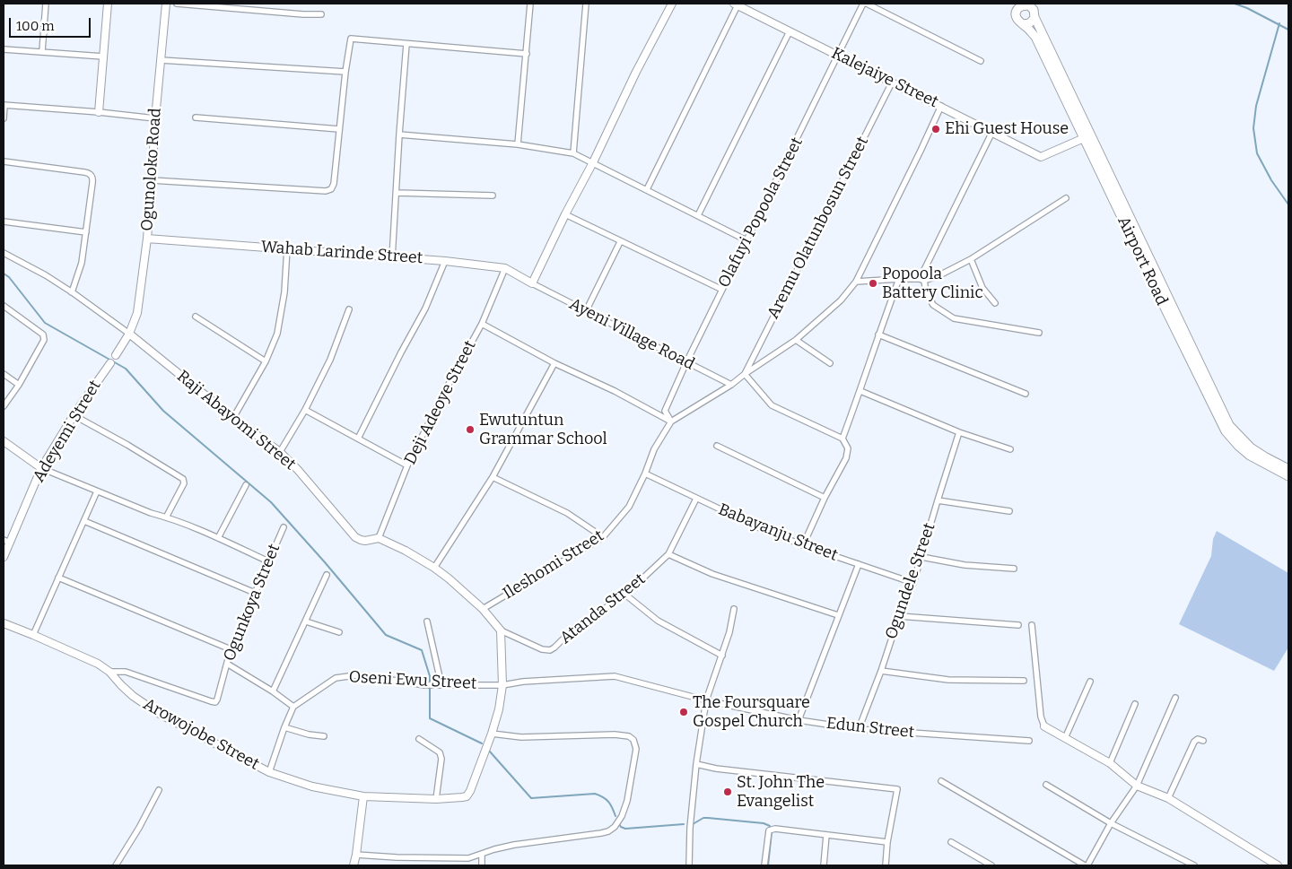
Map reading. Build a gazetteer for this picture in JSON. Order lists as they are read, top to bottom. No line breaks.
{"streets":{"main road":["Airport Road"],"street":["Kalejaiye Street","Ogunoloko Road","Olafuyi Popoola Street","Aremu Olatunbosun Street","Wahab Larinde Street","Ayeni Village Road","Deji Adeoye Street","Raji Abayomi Street","Adeyemi Street","Babayanju Street","Ileshomi Street","Ogundele Street","Ogunkoya Street","Atanda Street","Oseni Ewu Street","Edun Street","Arowojobe Street"]},"crossings":[["Kalejaiye Street","Olafuyi Popoola Street"],["Kalejaiye Street","Aremu Olatunbosun Street"],["Kalejaiye Street","Airport Road"],["Ogunoloko Road","Wahab Larinde Street"],["Ogunoloko Road","Raji Abayomi Street"],["Ogunoloko Road","Adeyemi Street"],["Olafuyi Popoola Street","Ayeni Village Road"],["Olafuyi Popoola Street","Ileshomi Street"],["Wahab Larinde Street","Ayeni Village Road"],["Wahab Larinde Street","Deji Adeoye Street"],["Deji Adeoye Street","Raji Abayomi Street"],["Raji Abayomi Street","Adeyemi Street"],["Babayanju Street","Ileshomi Street"],["Babayanju Street","Ogundele Street"],["Babayanju Street","Atanda Street"],["Ogundele Street","Edun Street"],["Ogunkoya Street","Arowojobe Street"],["Oseni Ewu Street","Edun Street"]],"places":["Ehi Guest House","Popoola Battery Clinic","Ewutuntun Grammar School","The Foursquare Gospel Church","St. John The Evangelist"],"scale_bar":"100 m"}
